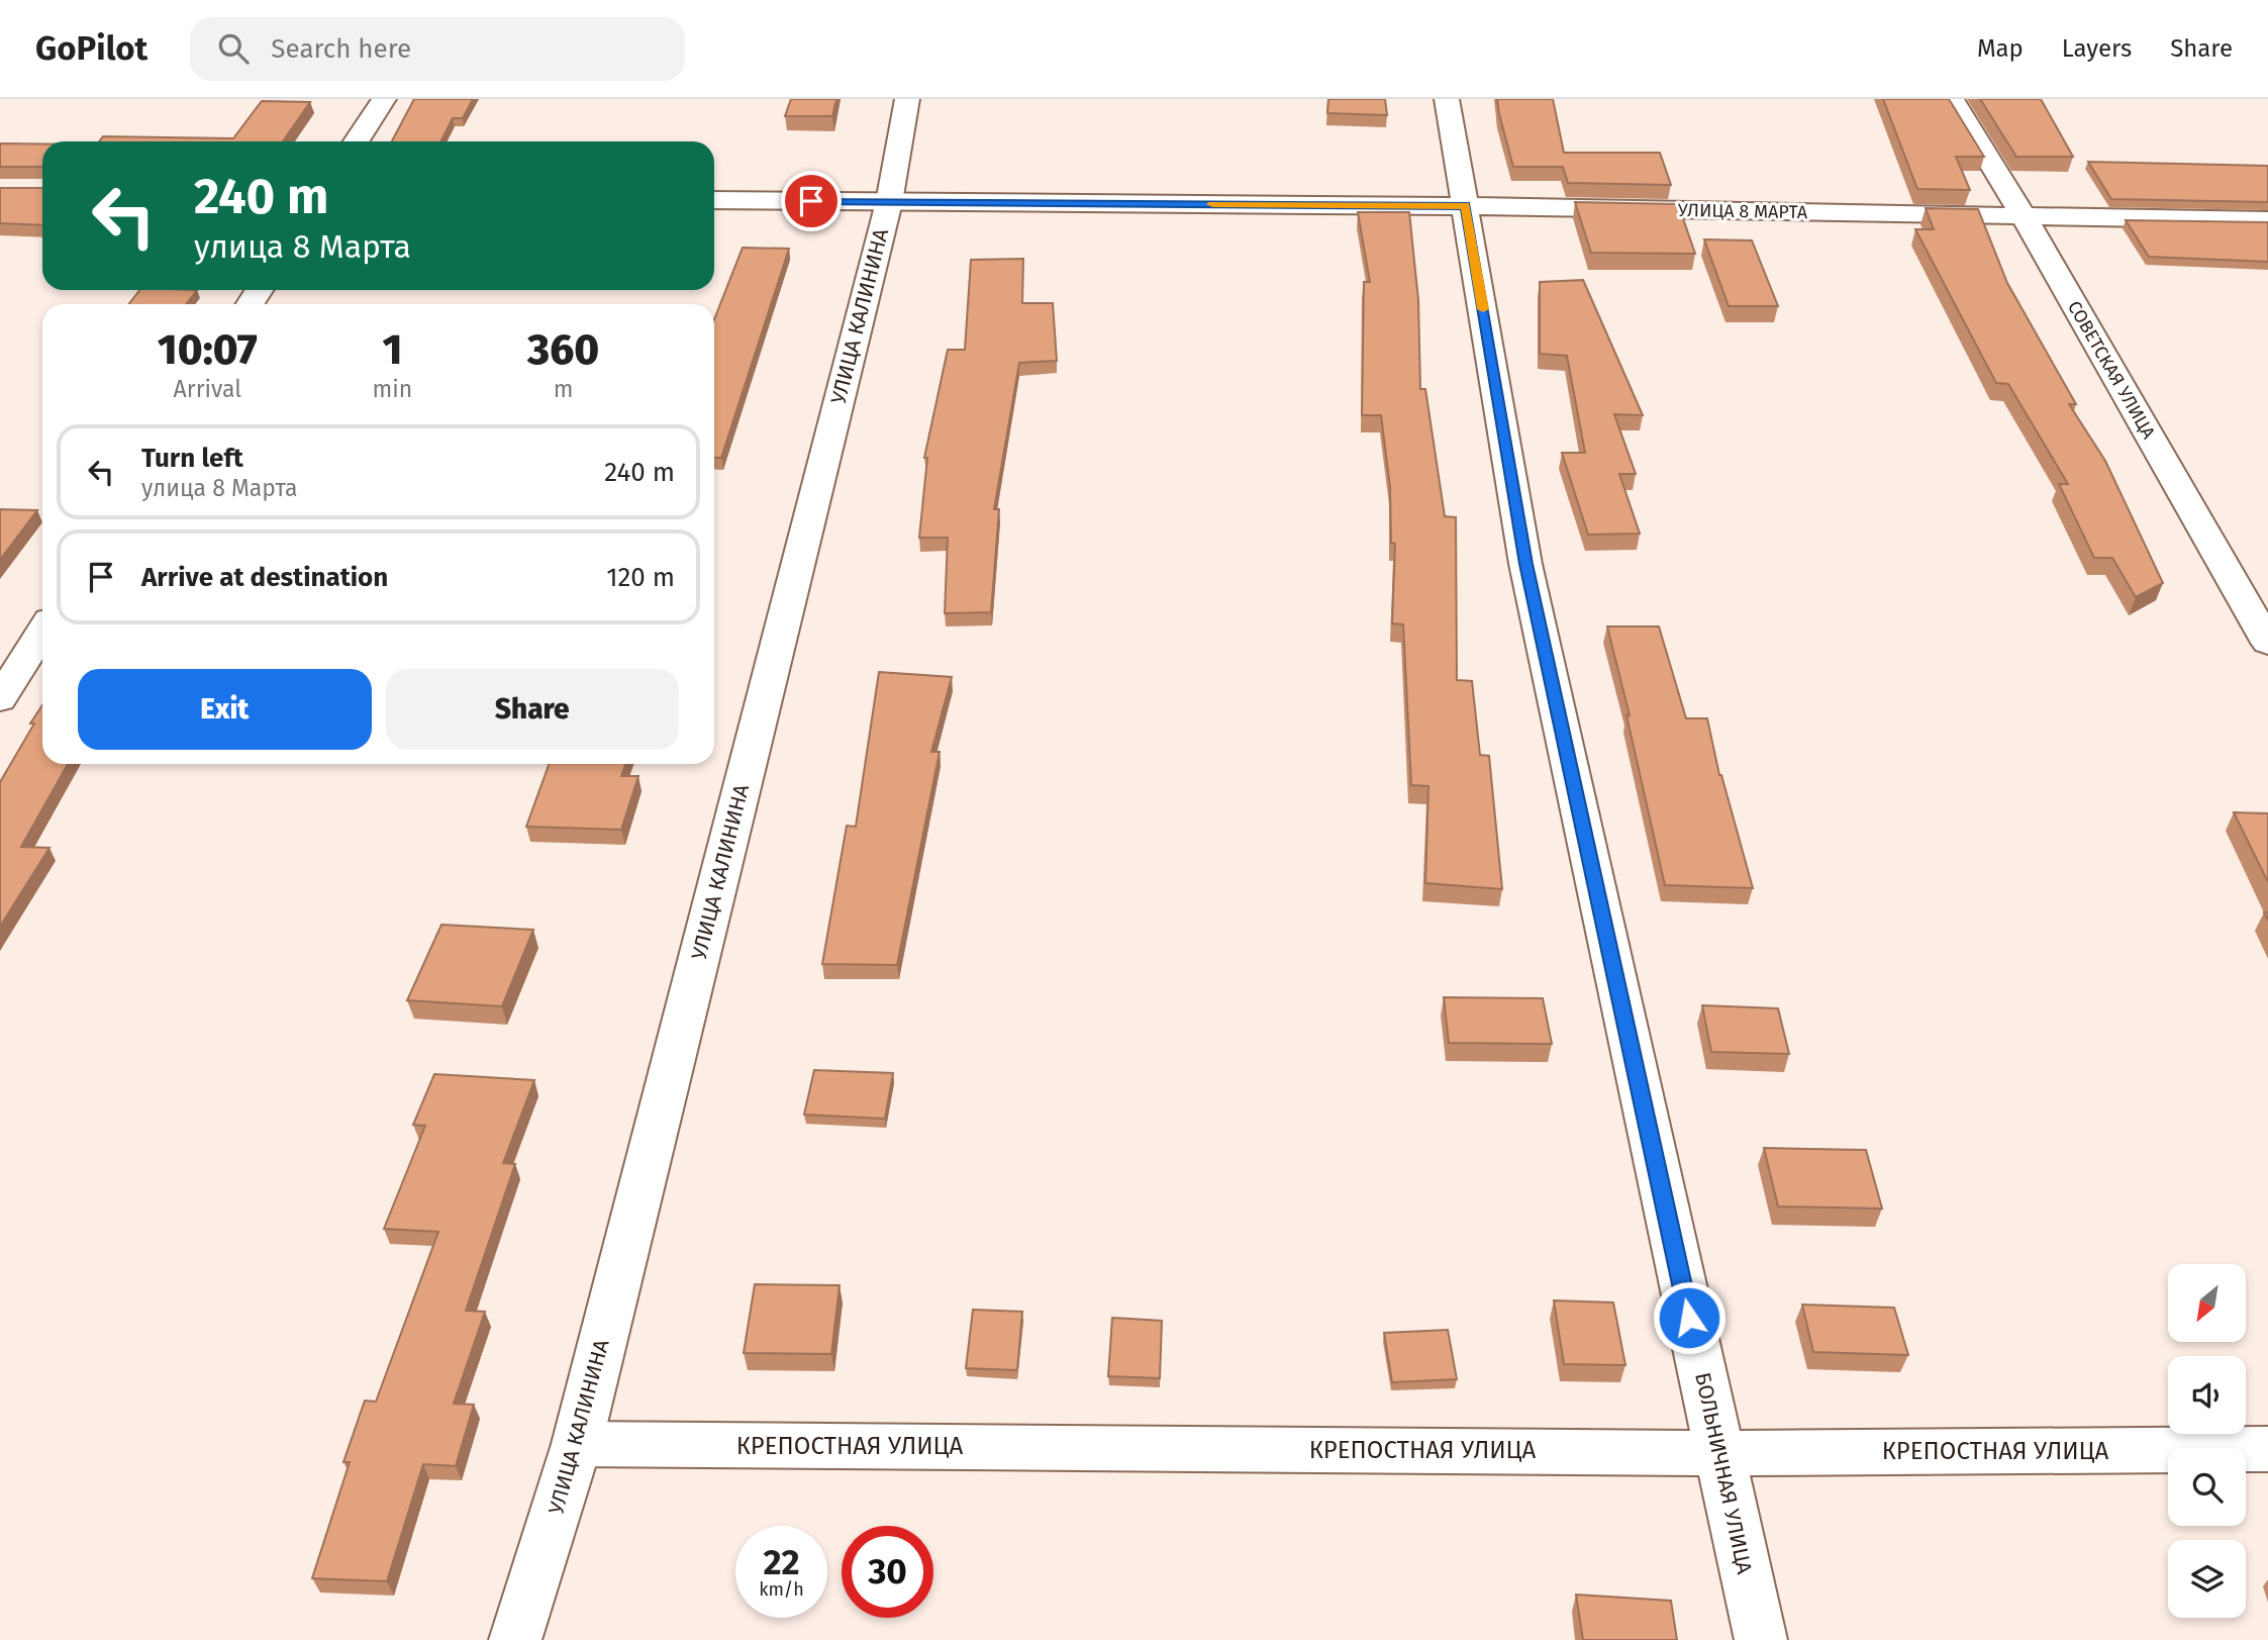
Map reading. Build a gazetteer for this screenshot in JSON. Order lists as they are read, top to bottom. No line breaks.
{"streets":{"street":["УЛИЦА 8 МАРТА","УЛИЦА КАЛИНИНА","СОВЕТСКАЯ УЛИЦА","КРЕПОСТНАЯ УЛИЦА","БОЛЬНИЧНАЯ УЛИЦА"]},"crossings":[["УЛИЦА 8 МАРТА","УЛИЦА КАЛИНИНА"],["УЛИЦА 8 МАРТА","СОВЕТСКАЯ УЛИЦА"],["УЛИЦА 8 МАРТА","БОЛЬНИЧНАЯ УЛИЦА"],["УЛИЦА КАЛИНИНА","КРЕПОСТНАЯ УЛИЦА"],["КРЕПОСТНАЯ УЛИЦА","БОЛЬНИЧНАЯ УЛИЦА"]],"north":"bottom left","page":{"header":"GoPilot","search":"Search here","nav":["Map","Layers","Share"],"turn":["240 m","улица 8 Марта"],"eta":["10:07","Arrival","1","min","360","m"],"list":[{"name":"Turn left","note":"улица 8 Марта","value":"240 m"},{"name":"Arrive at destination","value":"120 m"}],"buttons":["Exit","Share"],"speed":"22 km/h","limit":"30"}}
